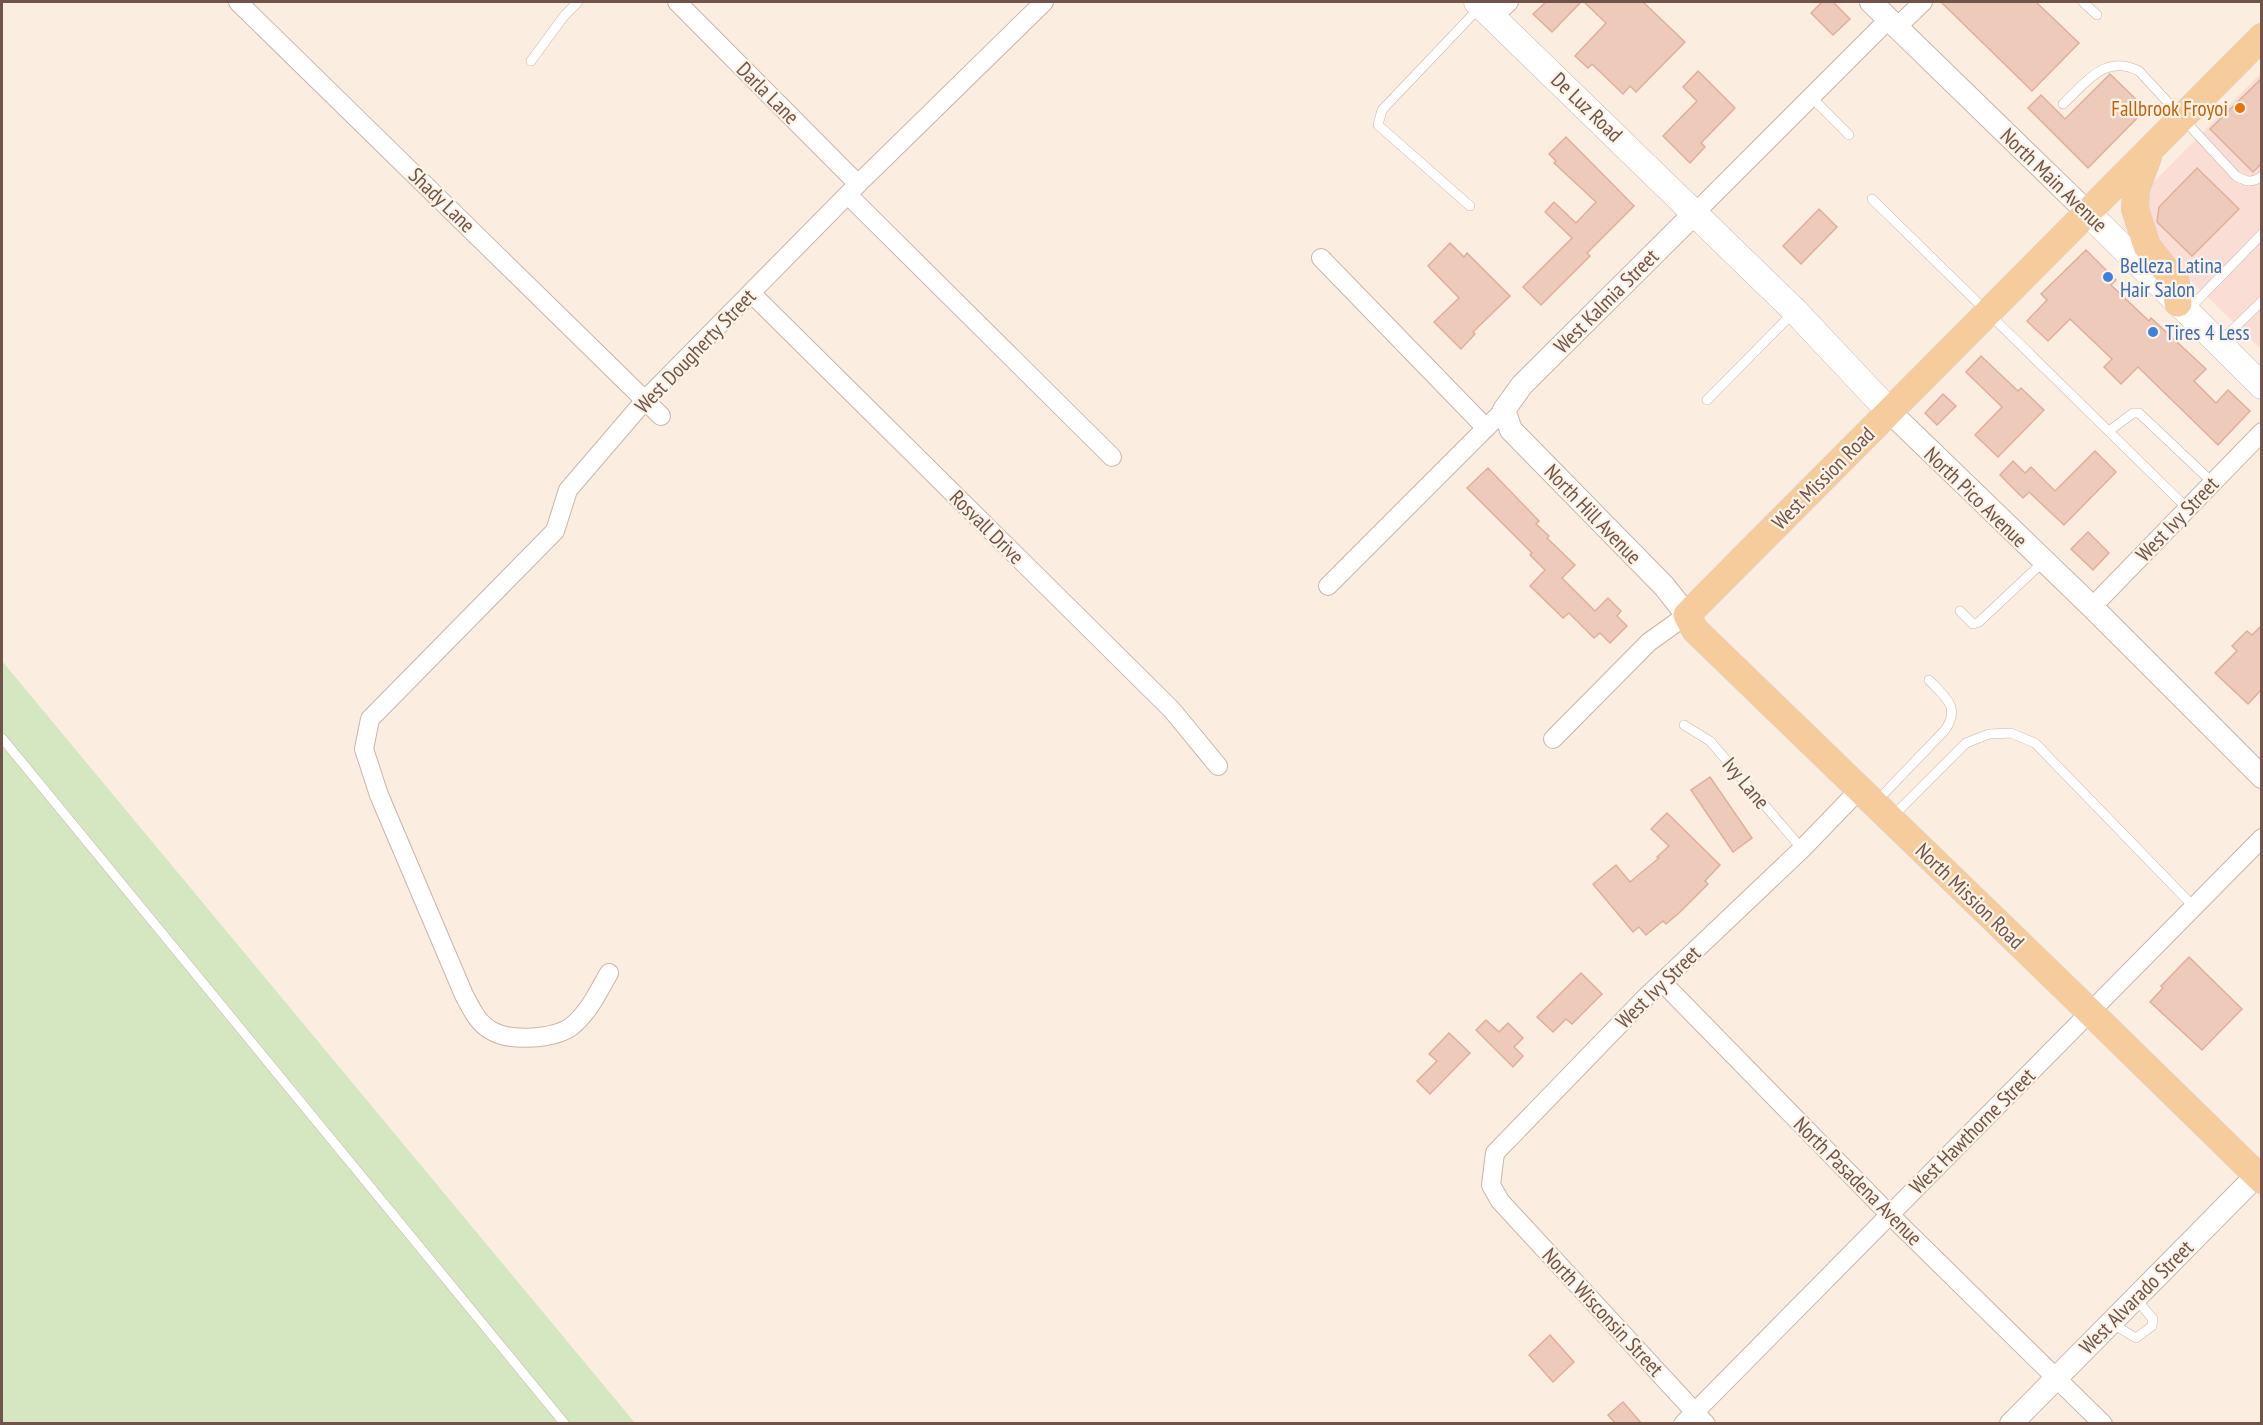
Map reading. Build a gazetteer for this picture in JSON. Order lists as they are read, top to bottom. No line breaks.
{"streets":{"main road":["De Luz Road","North Main Avenue","West Mission Road","North Pico Avenue","North Mission Road"],"street":["Darla Lane","Shady Lane","West Kalmia Street","West Dougherty Street","North Hill Avenue","West Ivy Street","Rosvall Drive","West Hawthorne Street","North Pasadena Avenue","West Alvarado Street","North Wisconsin Street"],"lane":["Ivy Lane"]},"crossings":[["Darla Lane","West Dougherty Street"],["De Luz Road","West Kalmia Street"],["De Luz Road","North Pico Avenue"],["North Main Avenue","West Kalmia Street"],["North Main Avenue","West Mission Road"],["Shady Lane","West Dougherty Street"],["West Kalmia Street","North Pico Avenue"],["West Kalmia Street","North Hill Avenue"],["West Dougherty Street","Rosvall Drive"],["West Mission Road","North Pico Avenue"],["West Mission Road","North Hill Avenue"],["West Mission Road","North Mission Road"],["North Pico Avenue","West Ivy Street"],["North Hill Avenue","North Mission Road"],["West Ivy Street","Ivy Lane"],["West Ivy Street","North Mission Road"],["West Ivy Street","North Pasadena Avenue"],["West Ivy Street","North Wisconsin Street"],["North Mission Road","West Hawthorne Street"],["North Mission Road","West Alvarado Street"],["West Hawthorne Street","North Pasadena Avenue"],["West Hawthorne Street","North Wisconsin Street"],["North Pasadena Avenue","West Alvarado Street"]],"places":["Fallbrook Froyoi","Belleza Latina Hair Salon","Tires 4 Less"]}
